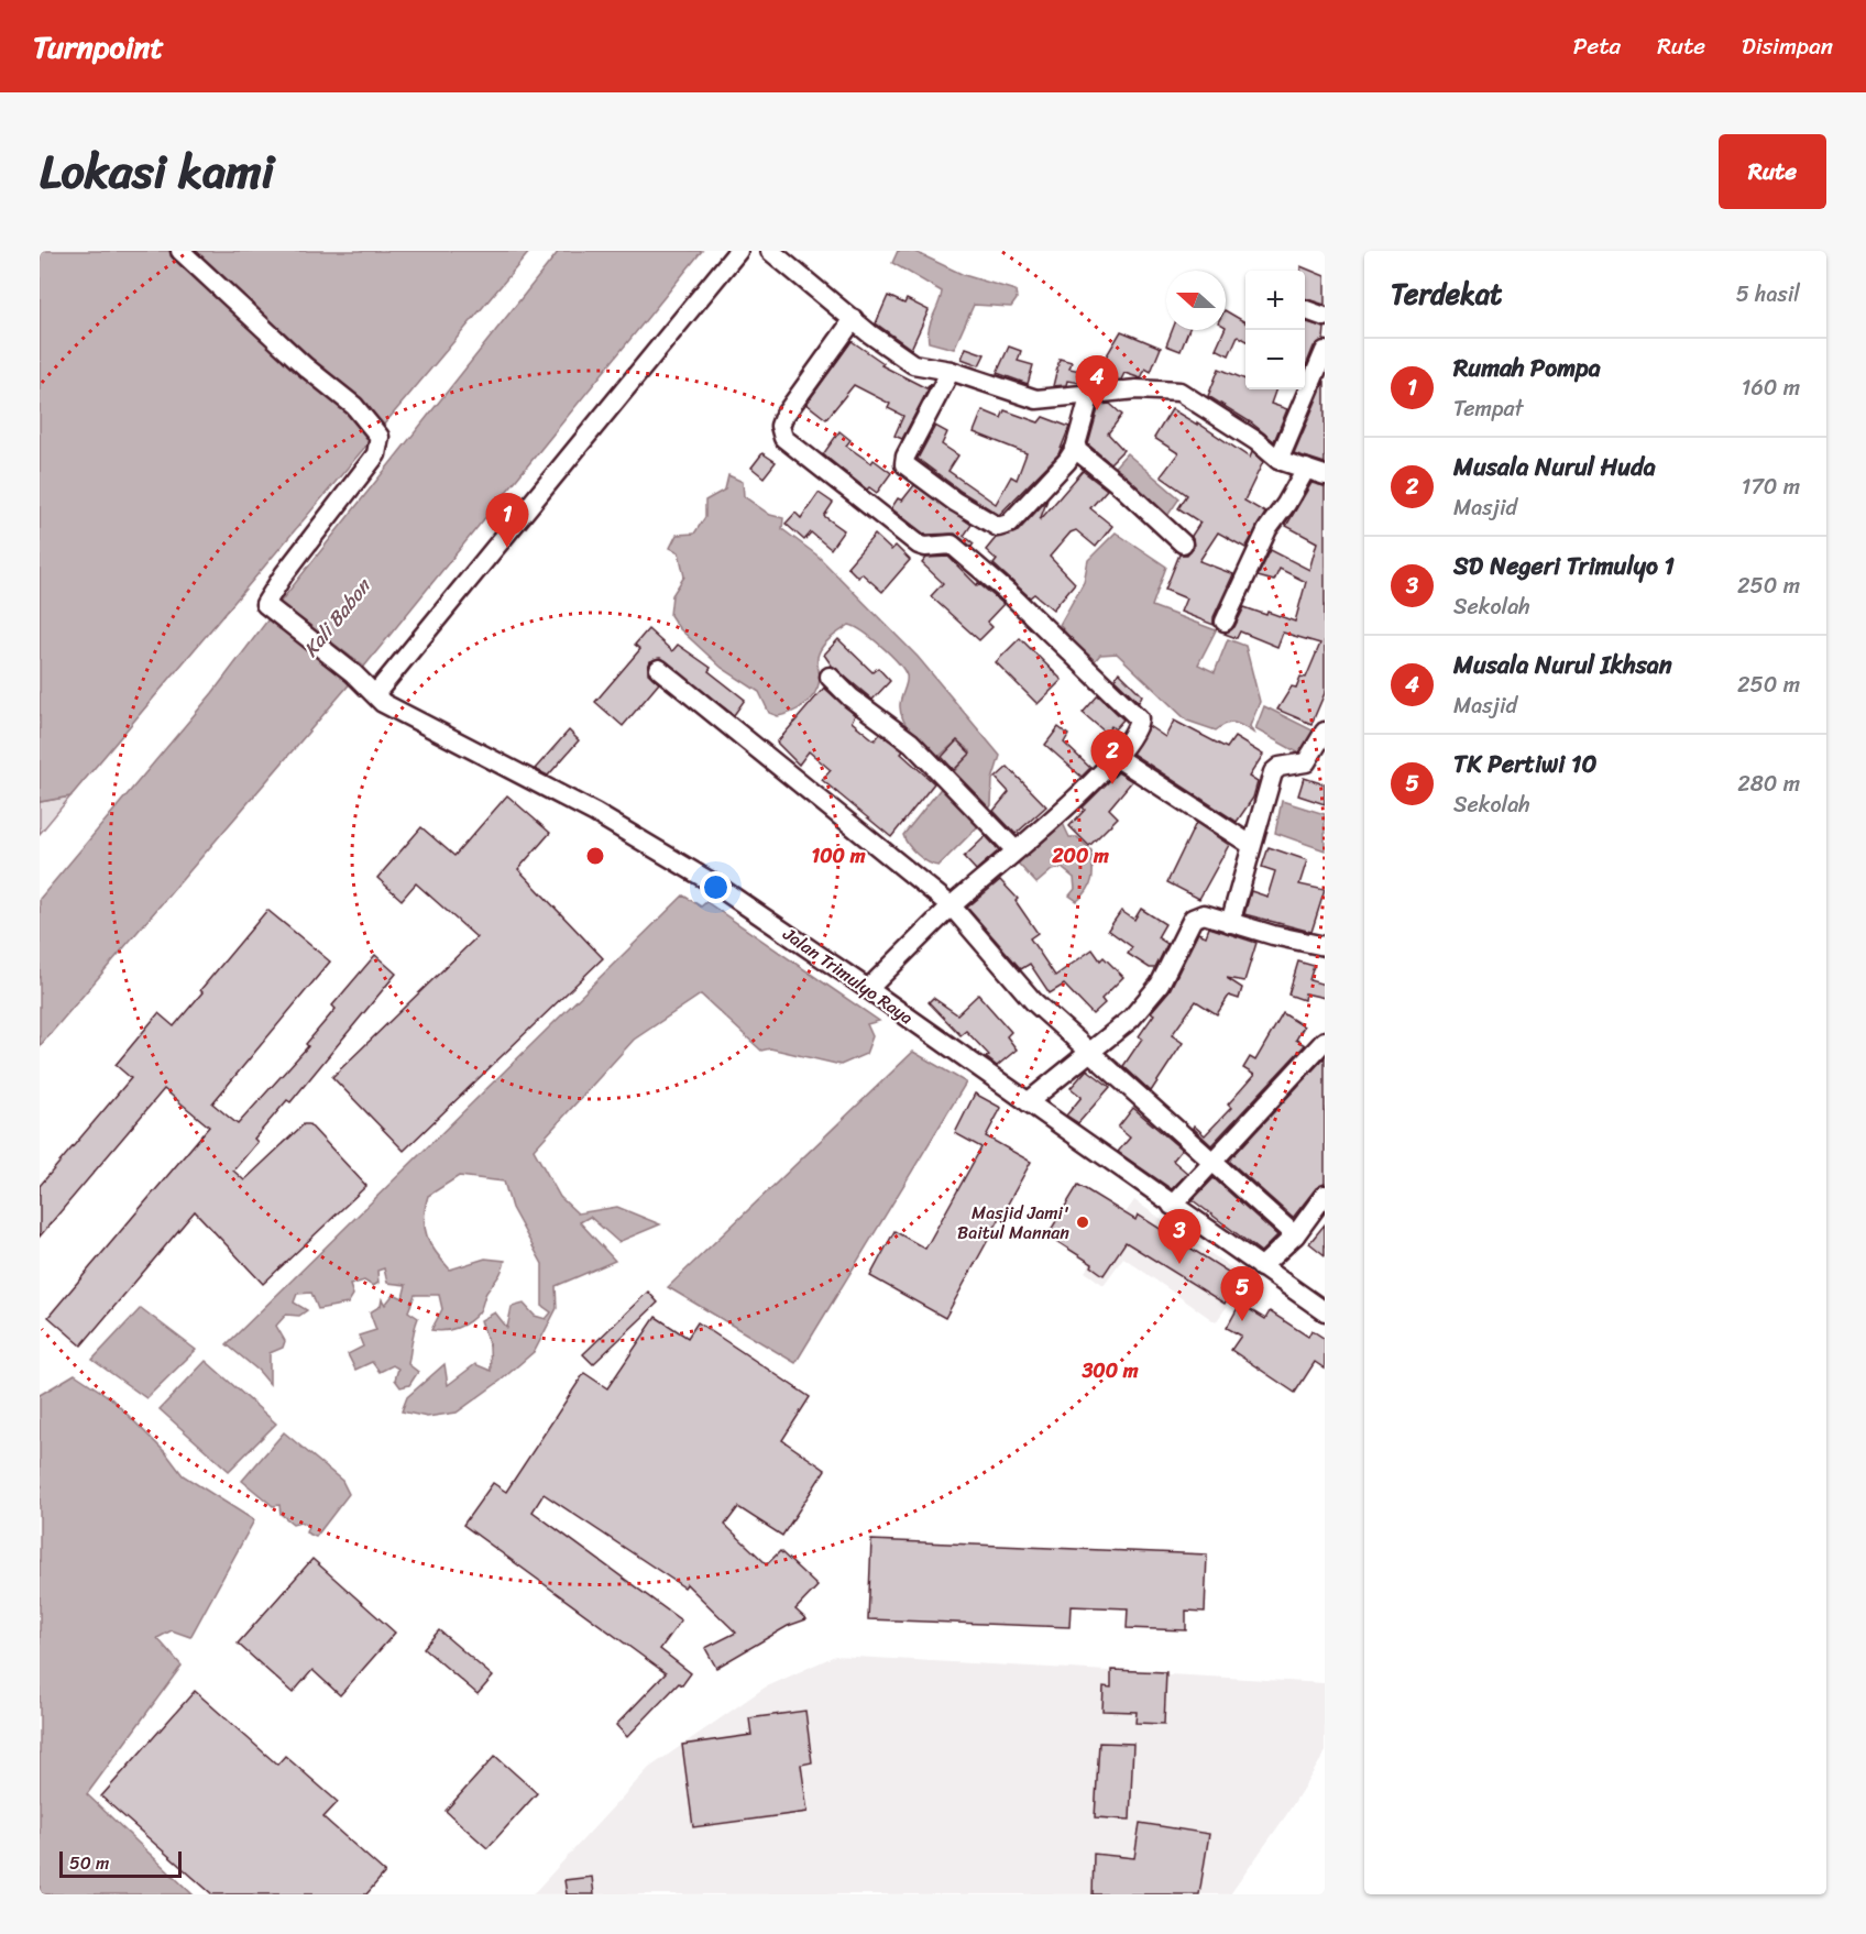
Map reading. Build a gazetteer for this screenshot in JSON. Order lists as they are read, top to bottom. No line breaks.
{"streets":{"street":["Jalan Trimulyo Raya"]},"water":["Kali Babon"],"places":["Masjid Jami' Baitul Mannan"],"scale_bar":"50 m","north":"left","page":{"header":"Turnpoint","nav":["Peta","Rute","Disimpan"],"title":"Lokasi kami","buttons":"Rute","heading":["Terdekat","5 hasil"],"map_buttons":["+","−"],"list":[{"mark":"1","name":"Rumah Pompa","note":"Tempat","value":"160 m"},{"mark":"2","name":"Musala Nurul Huda","note":"Masjid","value":"170 m"},{"mark":"3","name":"SD Negeri Trimulyo 1","note":"Sekolah","value":"250 m"},{"mark":"4","name":"Musala Nurul Ikhsan","note":"Masjid","value":"250 m"},{"mark":"5","name":"TK Pertiwi 10","note":"Sekolah","value":"280 m"}],"pins":["4","1","2","3","5"],"scale":"50 m"},"rings":["100 m","200 m","300 m"]}
